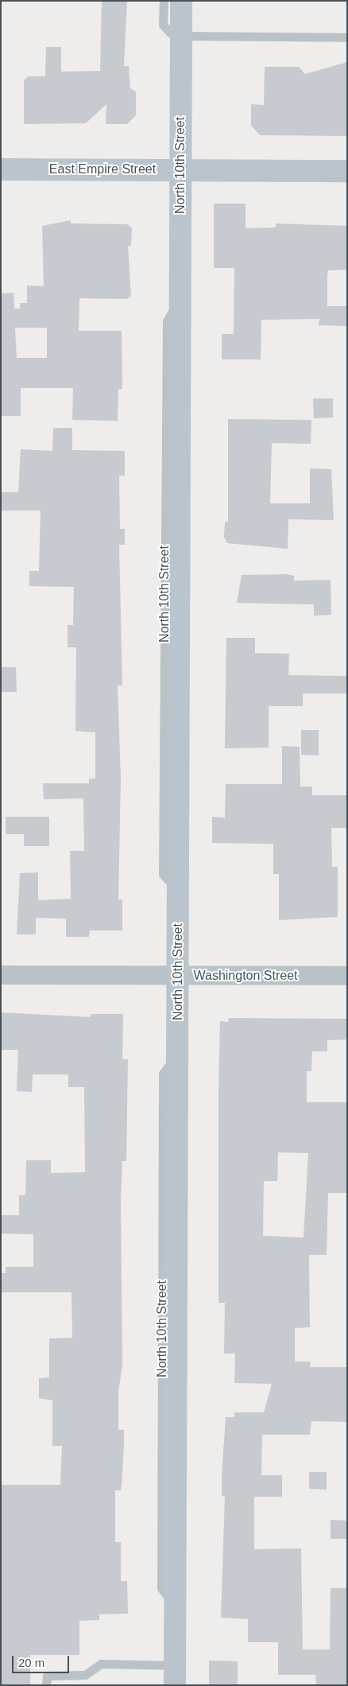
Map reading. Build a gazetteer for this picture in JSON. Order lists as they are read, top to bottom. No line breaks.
{"streets":{"main road":["North 10th Street","East Empire Street"],"street":["Washington Street"]},"crossings":[["North 10th Street","East Empire Street"],["North 10th Street","Washington Street"]],"scale_bar":"20 m"}
